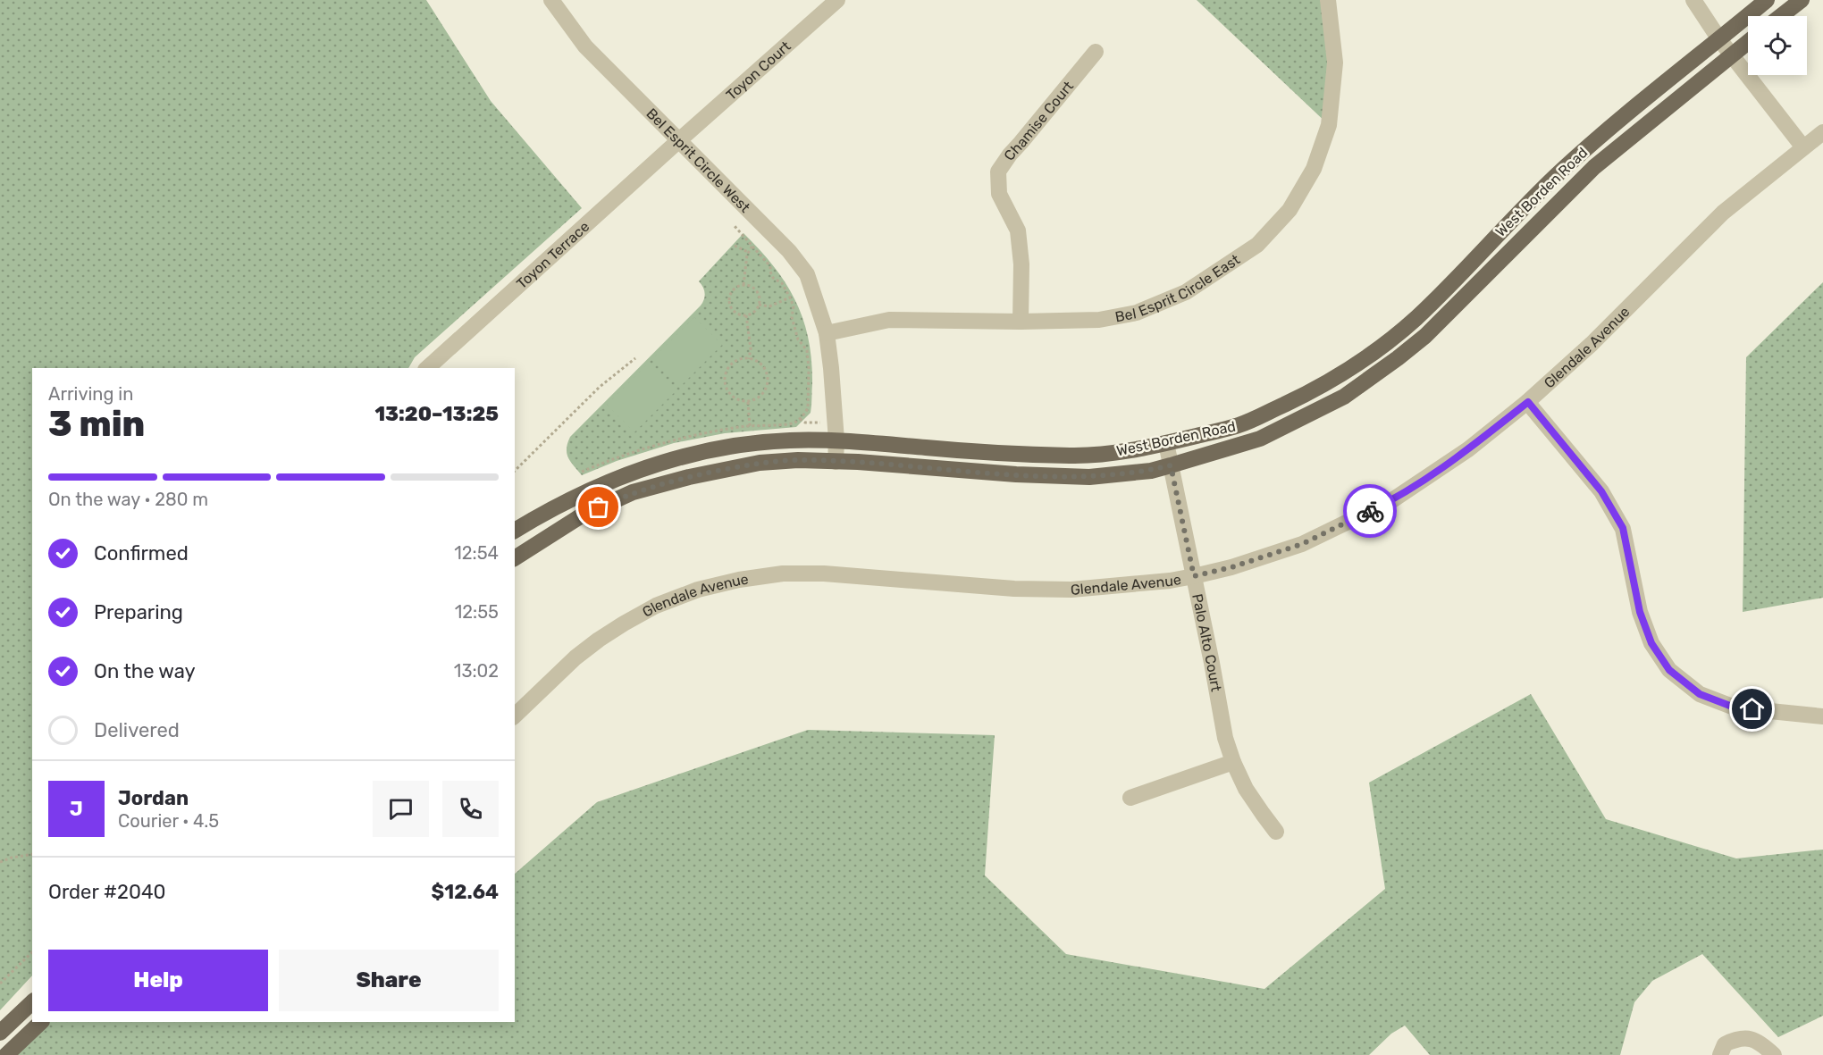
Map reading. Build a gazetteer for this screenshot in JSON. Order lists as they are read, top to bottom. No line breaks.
{"streets":{"main road":["West Borden Road"],"street":["Toyon Court","Chamise Court","Bel Esprit Circle West","Toyon Terrace","Bel Esprit Circle East","Glendale Avenue","Palo Alto Court"]},"crossings":[["Toyon Court","Bel Esprit Circle West"],["Toyon Court","Toyon Terrace"],["Chamise Court","Bel Esprit Circle East"],["Bel Esprit Circle West","West Borden Road"],["Bel Esprit Circle West","Toyon Terrace"],["Bel Esprit Circle West","Bel Esprit Circle East"],["West Borden Road","Palo Alto Court"],["Glendale Avenue","Palo Alto Court"]],"page":{"heading":["3 min","Arriving in","13:20–13:25"],"panel":["Jordan","Courier · 4.5","Order #2040","$12.64"],"bar":"On the way · 280 m","list":[["Confirmed","12:54"],["Preparing","12:55"],["On the way","13:02"],"Delivered"],"round":"J","buttons":["Help","Share"]}}
